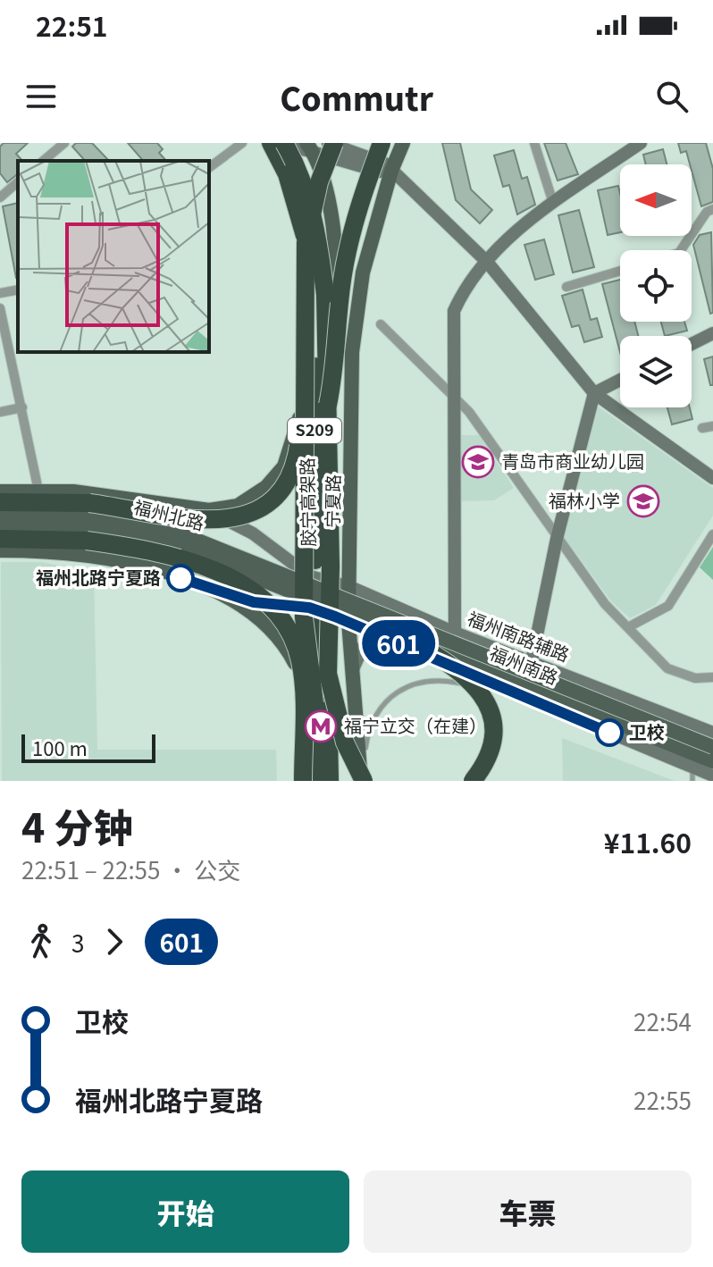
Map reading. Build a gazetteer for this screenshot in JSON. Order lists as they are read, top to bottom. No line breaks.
{"streets":{"highway":["S209","胶宁高架路"],"main road":["宁夏路","福州北路","福州南路"],"street":["福州南路辅路"]},"crossings":[["宁夏路","福州北路"],["宁夏路","福州南路辅路"],["宁夏路","福州南路"],["福州北路","福州南路辅路"],["福州北路","福州南路"],["福州南路辅路","福州南路"]],"places":{"school or university":["青岛市商业幼儿园","福林小学"],"other":["福州北路宁夏路","卫校"],"metro station":["福宁立交（在建）"]},"lines":["bus line 601"],"scale_bar":"100 m","north":"left","page":{"status":"22:51","header":"Commutr","on_map":"601","scale":"100 m","heading":["4 分钟","22:51 – 22:55 · 公交","¥11.60"],"legs":["3","601"],"list":[{"name":"卫校","value":"22:54"},{"name":"福州北路宁夏路","value":"22:55"}],"buttons":["开始","车票"]}}
